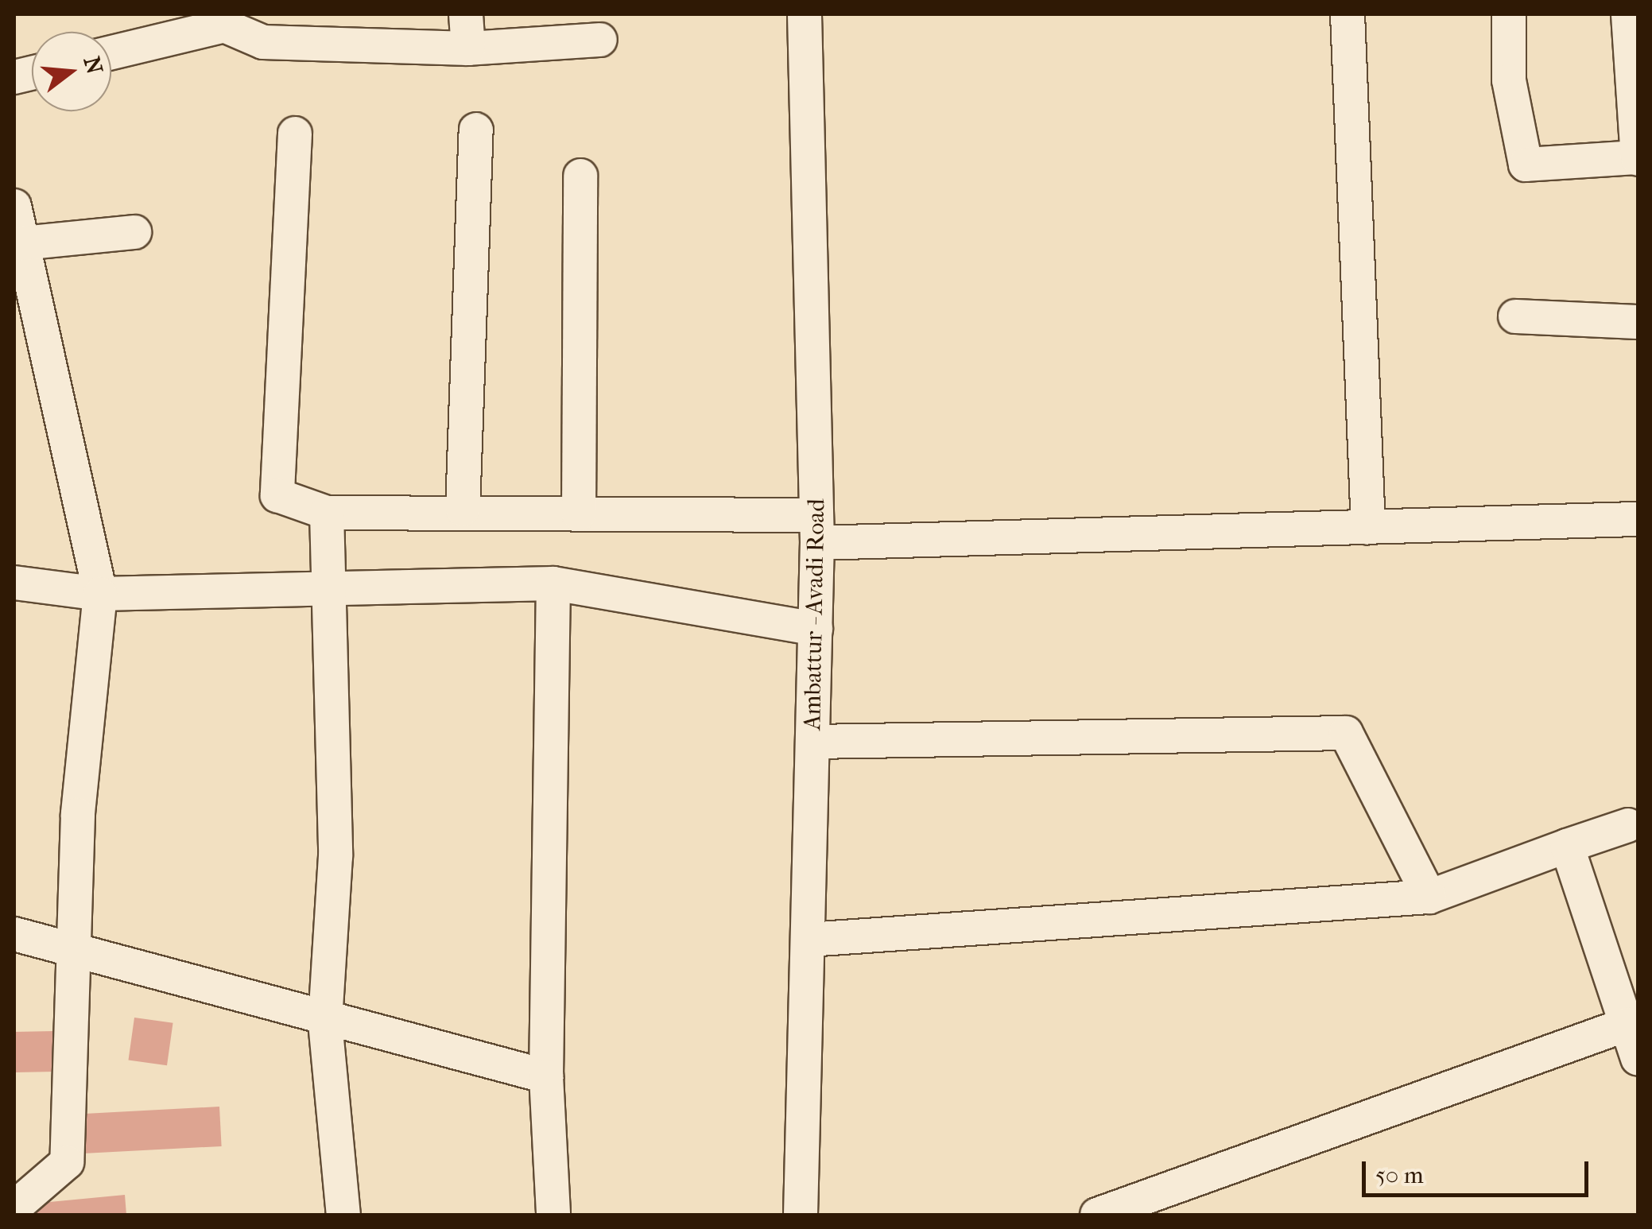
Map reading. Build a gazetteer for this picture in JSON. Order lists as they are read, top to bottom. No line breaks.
{"streets":{"street":["Ambattur - Avadi Road"]},"scale_bar":"50 m","north":"right"}
